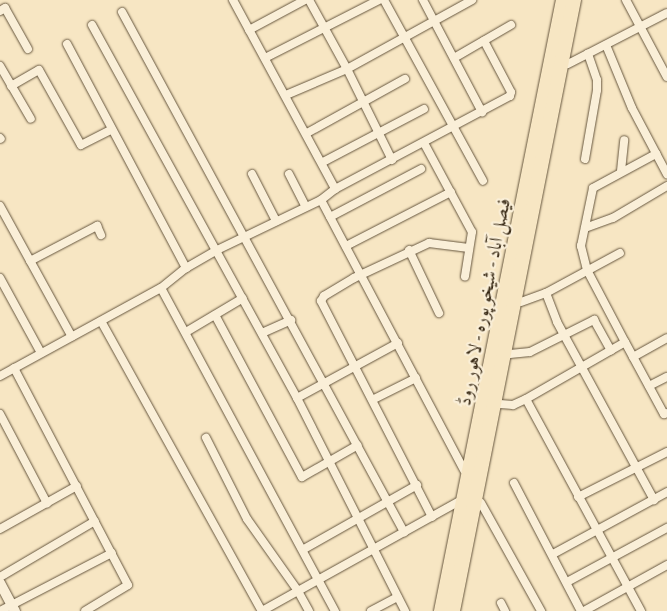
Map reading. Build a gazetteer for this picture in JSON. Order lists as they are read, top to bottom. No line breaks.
{"streets":{"highway":["فیصل آباد - شیخو پورہ - لاہور روڈ"]}}
